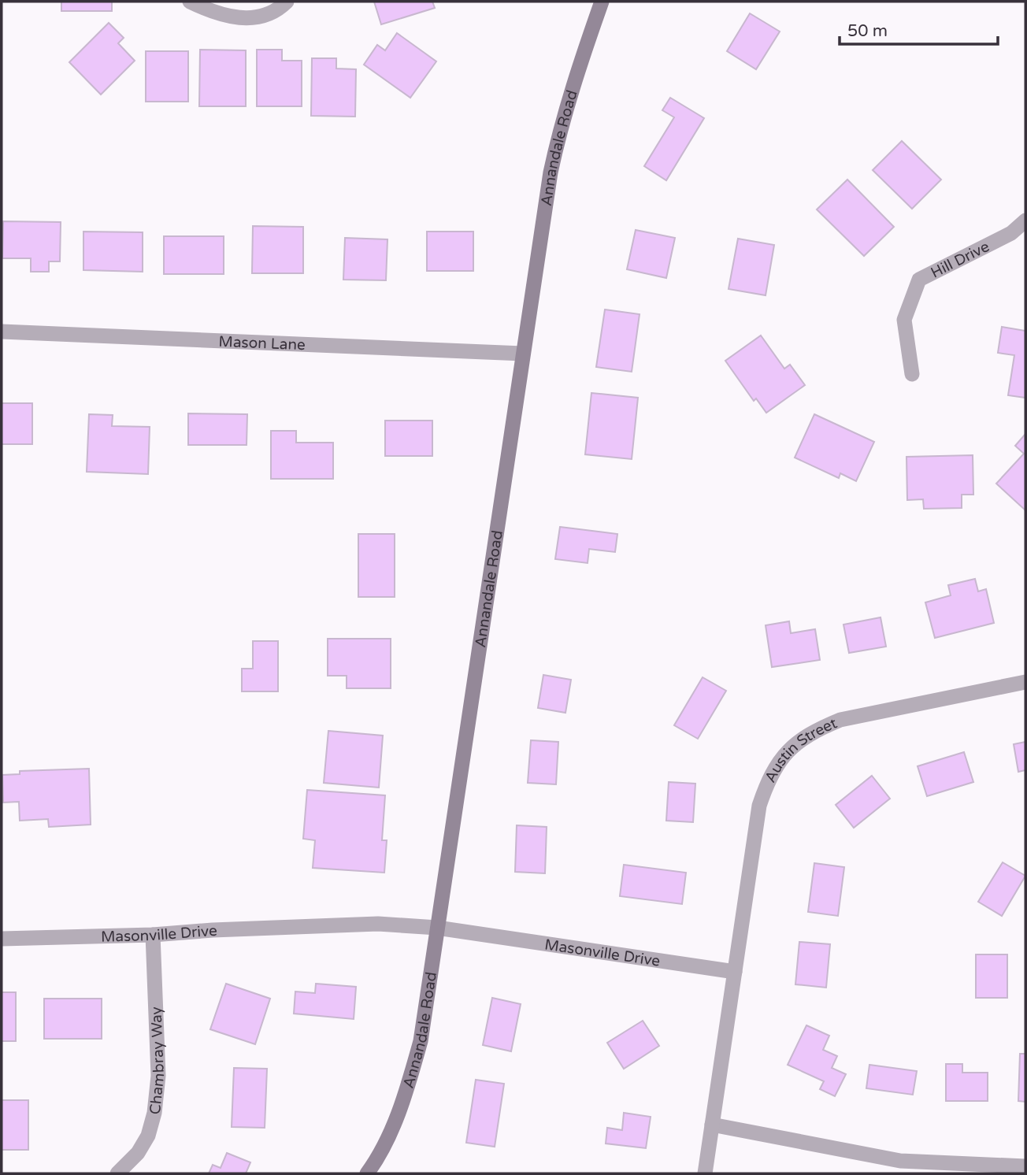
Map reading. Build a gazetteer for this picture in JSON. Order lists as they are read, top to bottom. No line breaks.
{"streets":{"main road":["Annandale Road"],"street":["Hill Drive","Mason Lane","Austin Street","Masonville Drive","Chambray Way"]},"crossings":[["Annandale Road","Mason Lane"],["Annandale Road","Masonville Drive"],["Austin Street","Masonville Drive"],["Masonville Drive","Chambray Way"]],"scale_bar":"50 m"}
